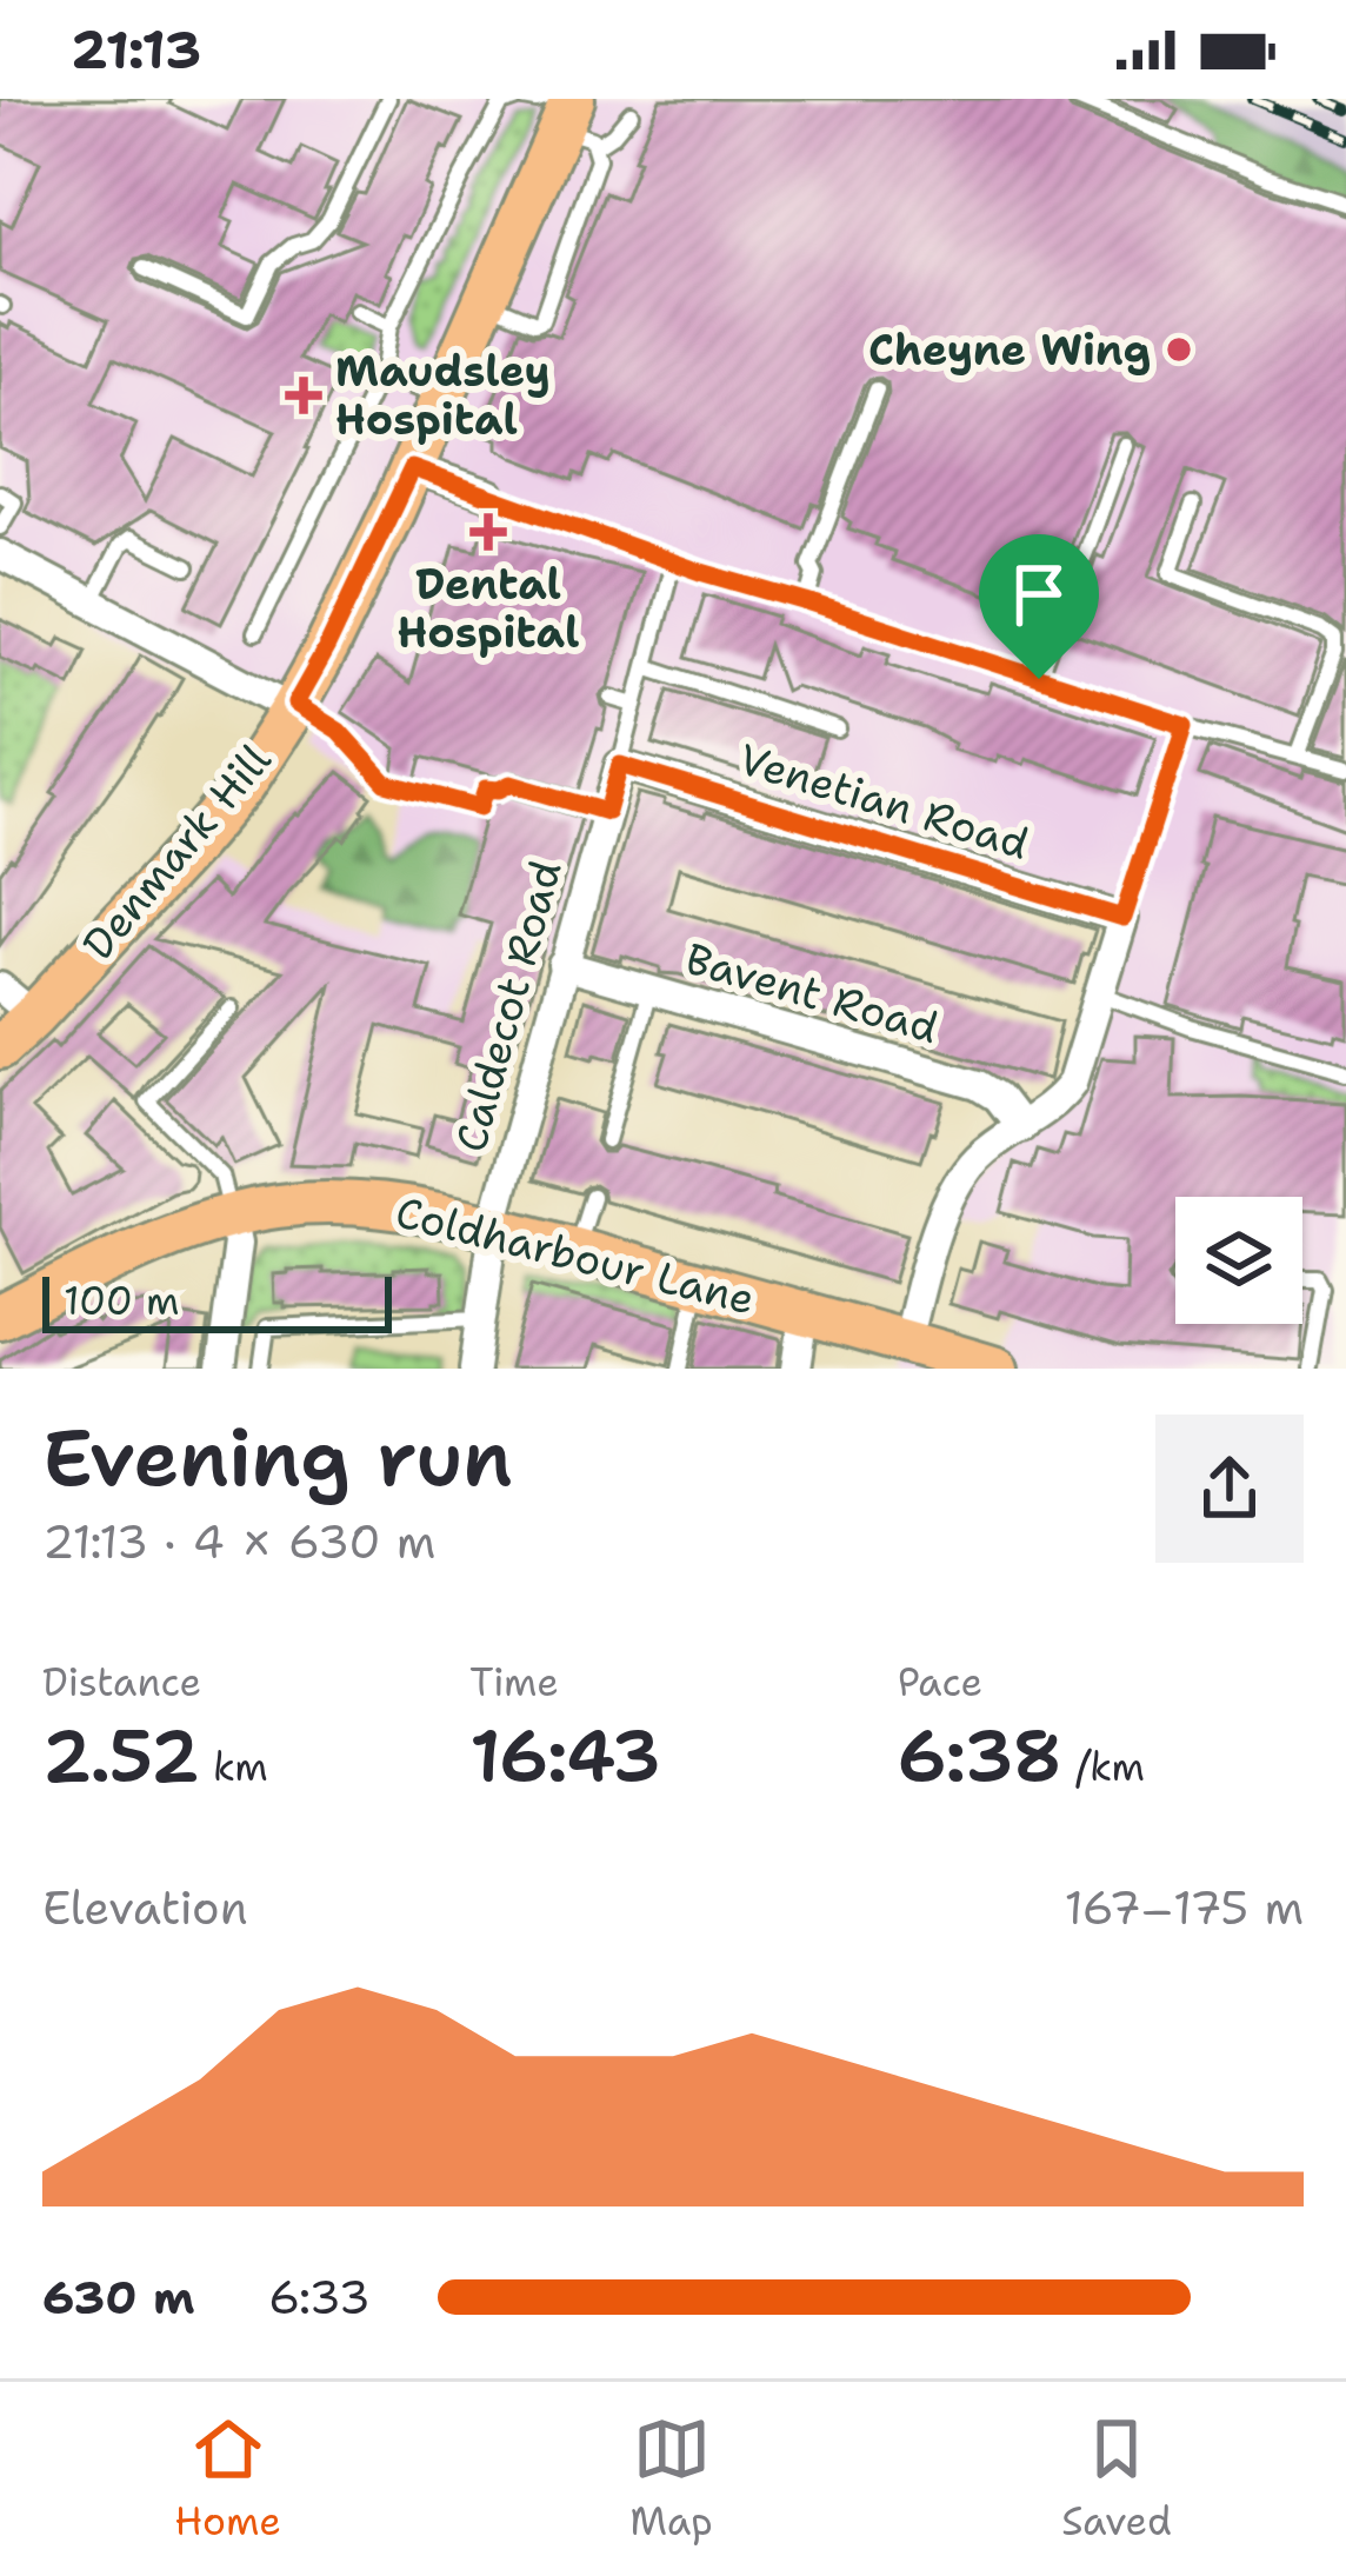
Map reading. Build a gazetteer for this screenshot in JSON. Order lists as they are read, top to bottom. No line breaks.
{"streets":{"main road":["Denmark Hill","Coldharbour Lane"],"street":["Venetian Road","Bavent Road","Caldecot Road"]},"crossings":[["Venetian Road","Caldecot Road"],["Bavent Road","Caldecot Road"],["Caldecot Road","Coldharbour Lane"]],"places":{"other":["Cheyne Wing"],"health":["Maudsley Hospital","Dental Hospital"]},"scale_bar":"100 m","page":{"status":"21:13","scale":"100 m","heading":["Evening run","21:13 · 4 × 630 m"],"stats":[["Distance","2.52 km"],["Time","16:43"],["Pace","6:38 /km"]],"chart":["Elevation","167–175 m"],"list":[{"name":"630 m","note":"6:33"}],"tabs":["Home","Map","Saved"]}}
